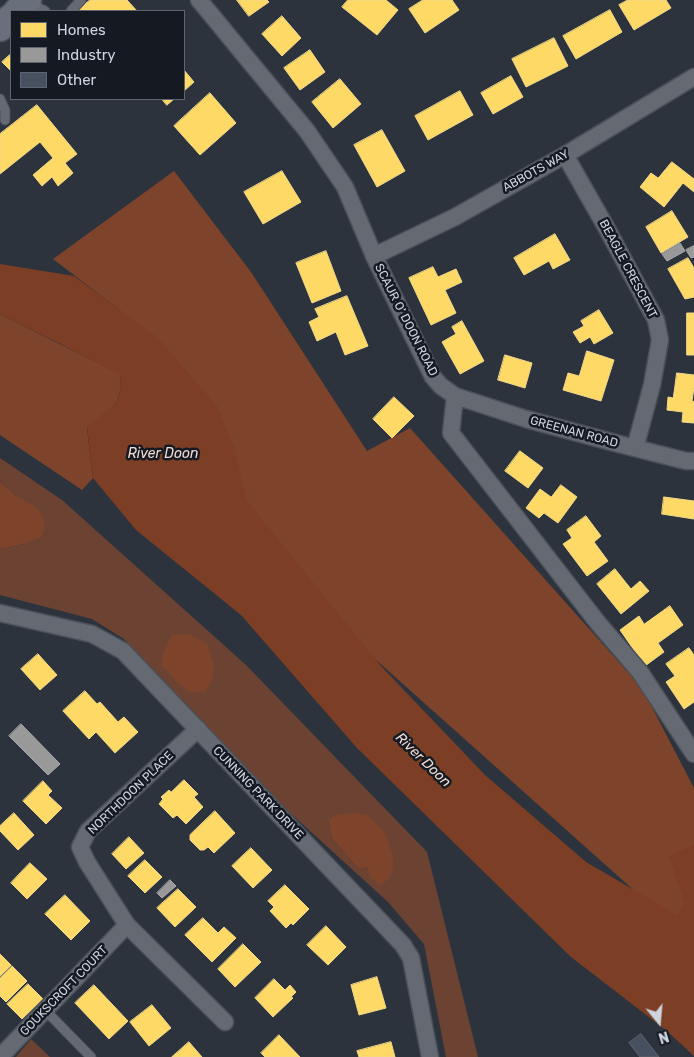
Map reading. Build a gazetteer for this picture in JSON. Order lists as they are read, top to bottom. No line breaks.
{"streets":{"street":["ABBOTS WAY","BEAGLE CRESCENT","SCAUR O' DOON ROAD","GREENAN ROAD","NORTHDOON PLACE","CUNNING PARK DRIVE","GOUKSCROFT COURT"]},"crossings":[["ABBOTS WAY","BEAGLE CRESCENT"],["ABBOTS WAY","SCAUR O' DOON ROAD"],["BEAGLE CRESCENT","GREENAN ROAD"],["SCAUR O' DOON ROAD","GREENAN ROAD"],["NORTHDOON PLACE","CUNNING PARK DRIVE"],["NORTHDOON PLACE","GOUKSCROFT COURT"]],"water":["River Doon"],"legend":["Homes","Industry","Other"],"north":"bottom"}
